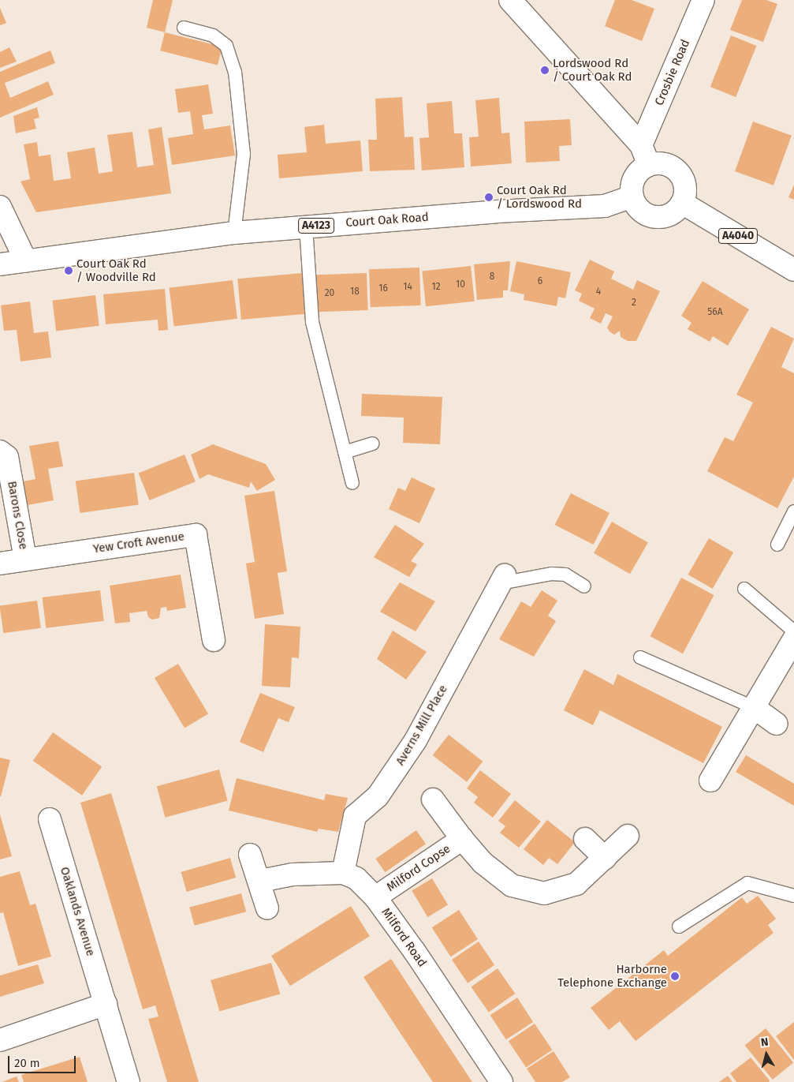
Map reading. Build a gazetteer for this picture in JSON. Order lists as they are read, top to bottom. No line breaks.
{"streets":{"street":["Crosbie Road","Court Oak Road","A4123","A4040","Barons Close","Yew Croft Avenue","Averns Mill Place","Milford Copse","Oaklands Avenue","Milford Road"]},"crossings":[["Crosbie Road","Court Oak Road"],["Crosbie Road","A4040"],["Court Oak Road","A4040"],["Barons Close","Yew Croft Avenue"],["Averns Mill Place","Milford Road"],["Milford Copse","Milford Road"]],"places":["Lordswood Rd / Court Oak Rd","Court Oak Rd / Lordswood Rd","Court Oak Rd / Woodville Rd","Harborne Telephone Exchange"],"house_numbers":["8","6","10","14","12","16","18","4","20","2","56A"],"scale_bar":"20 m","north":"top"}
